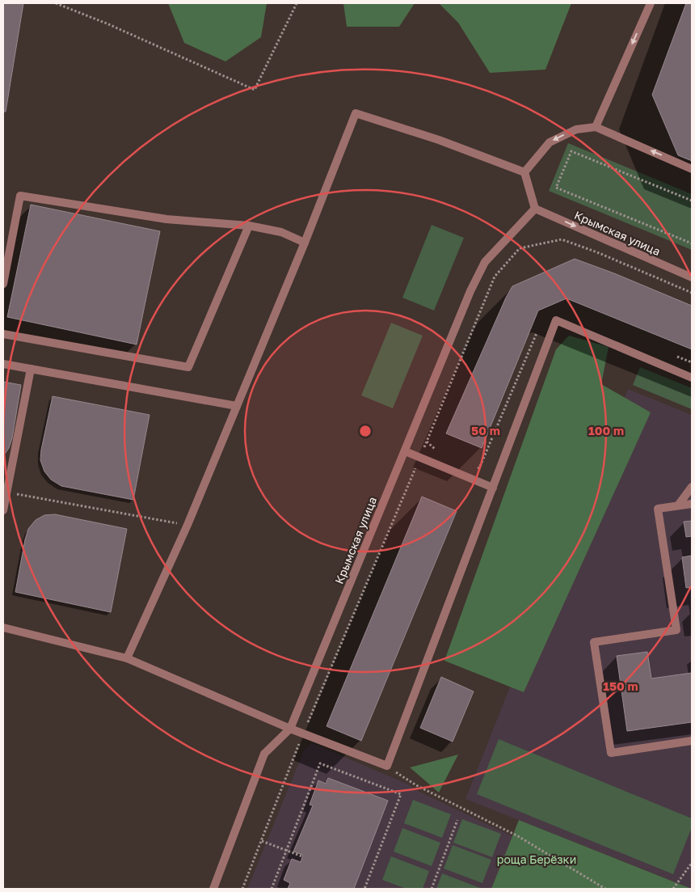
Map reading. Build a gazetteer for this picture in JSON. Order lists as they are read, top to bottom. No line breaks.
{"streets":{"street":["Крымская улица"]},"parks":["роща Берёзки"],"rings":["50 m","100 m","150 m"]}
